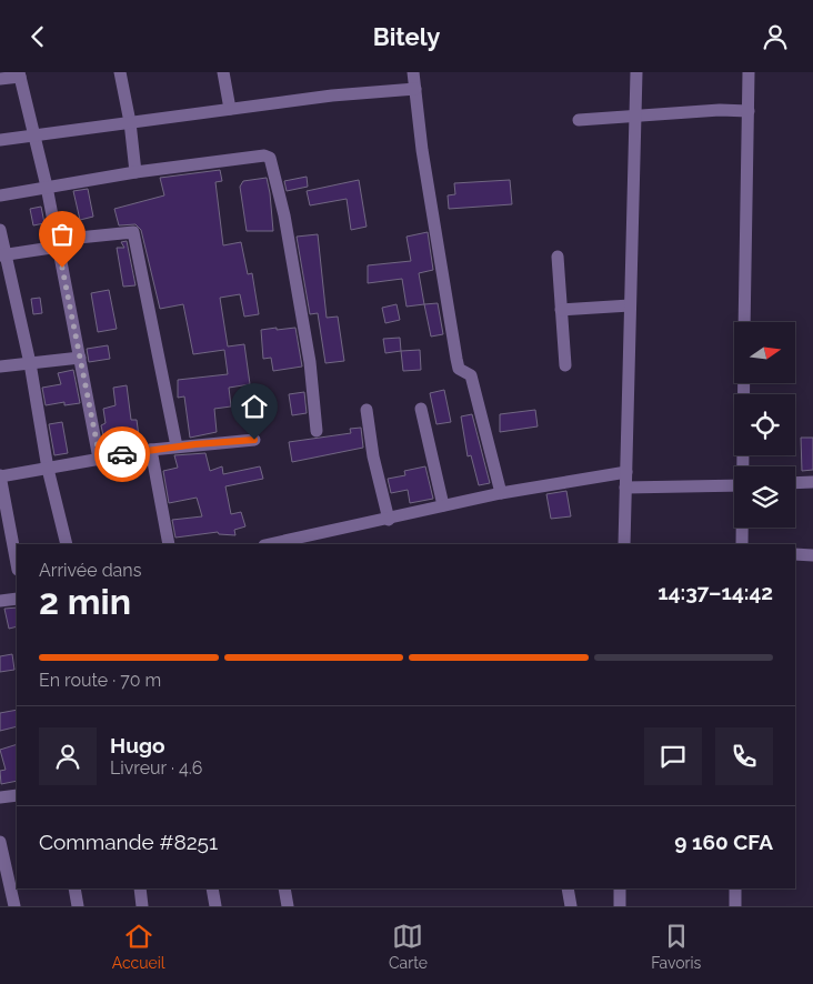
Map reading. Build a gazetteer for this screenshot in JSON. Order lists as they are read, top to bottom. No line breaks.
{"north":"right","page":{"header":"Bitely","heading":["2 min","Arrivée dans","14:37–14:42"],"panel":["Hugo","Livreur · 4.6","Commande #8251","9 160 CFA"],"bar":"En route · 70 m","tabs":["Accueil","Carte","Favoris"]}}
